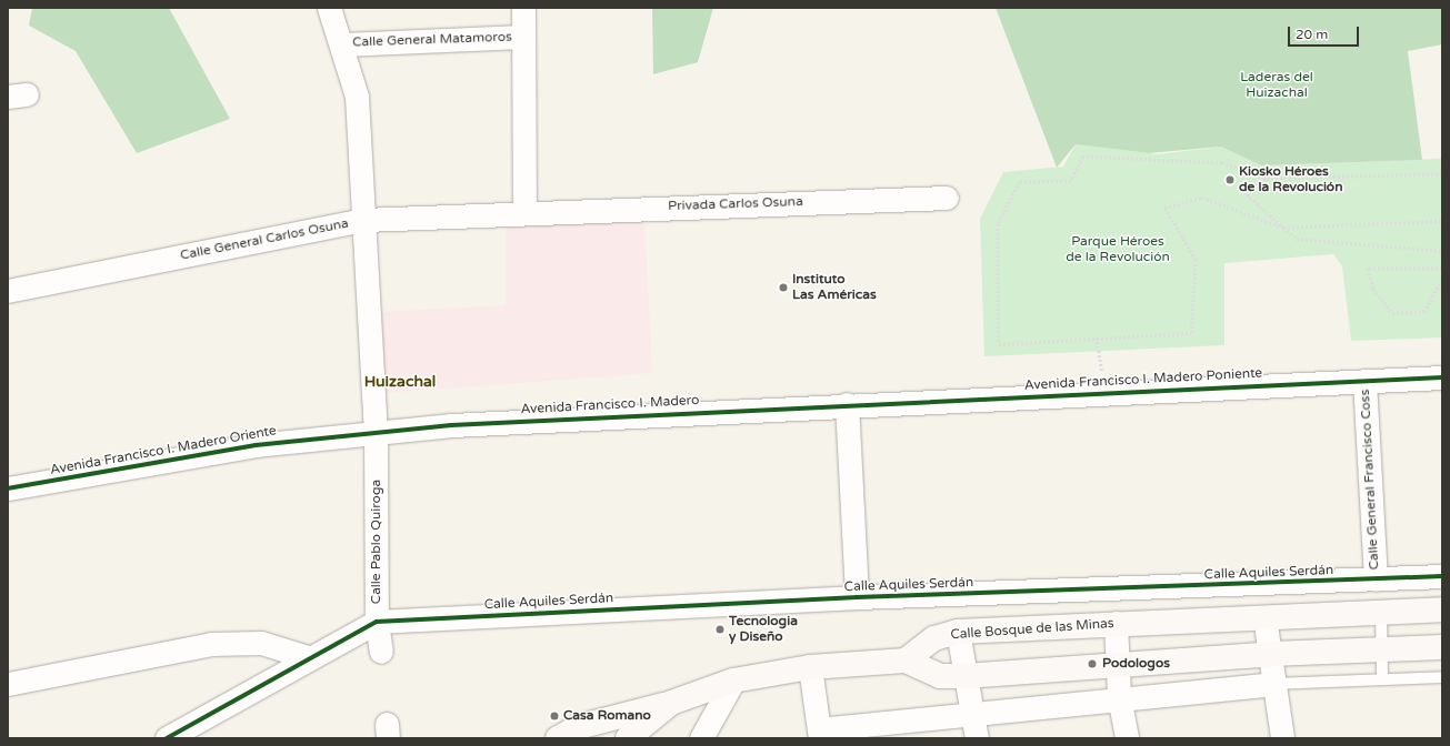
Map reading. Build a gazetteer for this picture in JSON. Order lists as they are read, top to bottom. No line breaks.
{"streets":{"main road":["Calle Bosque de las Minas"],"street":["Calle General Matamoros","Privada Carlos Osuna","Calle General Carlos Osuna","Avenida Francisco I. Madero Poniente","Avenida Francisco I. Madero","Avenida Francisco I. Madero Oriente","Calle General Francisco Coss","Calle Pablo Quiroga","Calle Aquiles Serdán"]},"crossings":[["Calle General Matamoros","Calle Pablo Quiroga"],["Privada Carlos Osuna","Calle General Carlos Osuna"],["Calle General Carlos Osuna","Calle Pablo Quiroga"],["Avenida Francisco I. Madero Poniente","Avenida Francisco I. Madero"],["Avenida Francisco I. Madero Poniente","Calle General Francisco Coss"],["Avenida Francisco I. Madero","Avenida Francisco I. Madero Oriente"],["Avenida Francisco I. Madero","Calle Pablo Quiroga"],["Avenida Francisco I. Madero Oriente","Calle Pablo Quiroga"],["Calle General Francisco Coss","Calle Aquiles Serdán"],["Calle Pablo Quiroga","Calle Aquiles Serdán"]],"districts":["Huizachal"],"parks":["Laderas del Huizachal","Parque Héroes de la Revolución"],"places":["Kiosko Héroes de la Revolución","Instituto Las Américas","Tecnologia y Diseño","Podologos","Casa Romano"],"scale_bar":"20 m"}
